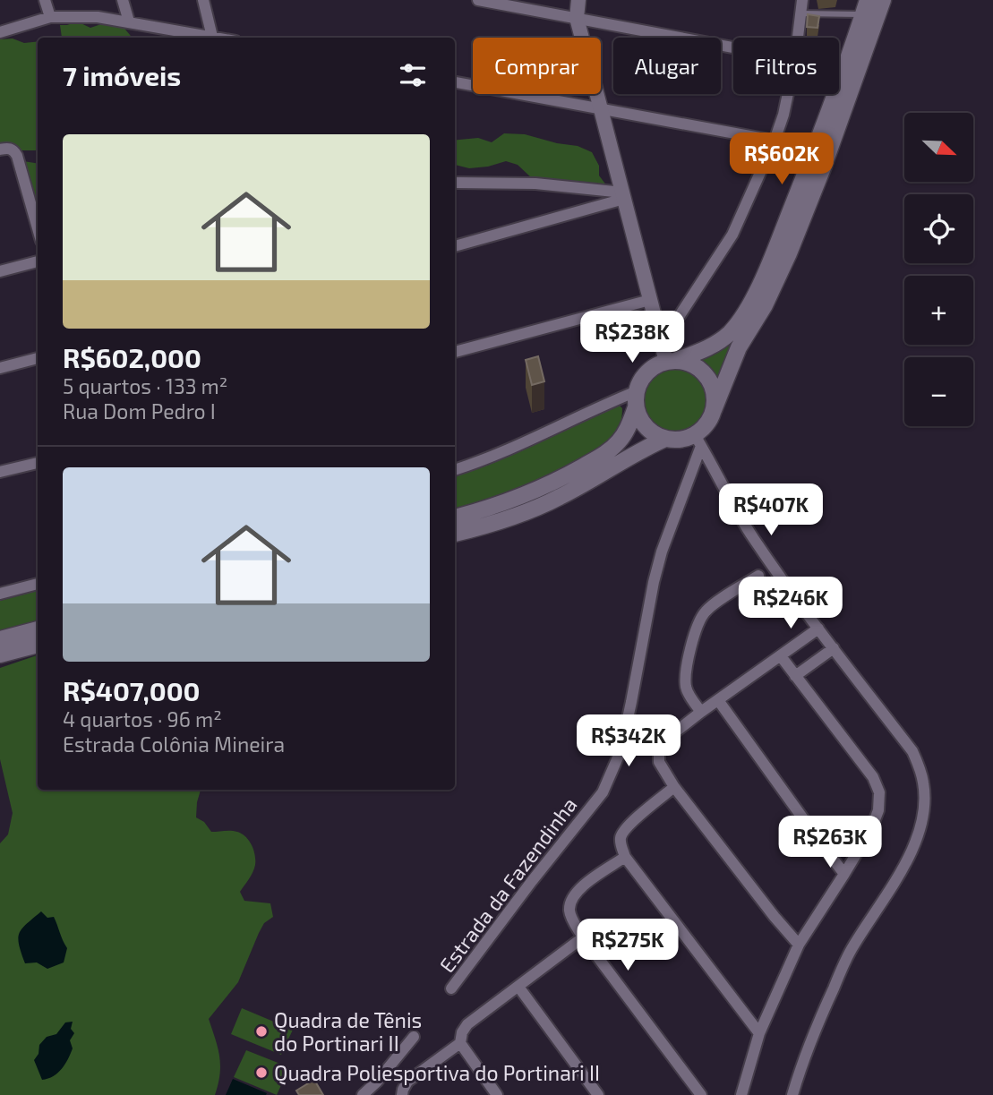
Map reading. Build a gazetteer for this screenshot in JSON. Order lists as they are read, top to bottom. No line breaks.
{"streets":{"street":["Estrada da Fazendinha"]},"places":["Quadra de Tênis do Portinari II","Quadra Poliesportiva do Portinari II"],"north":"bottom right","page":{"chip":["Comprar","Alugar","Filtros"],"heading":"7 imóveis","map_buttons":["+","−"],"list":[{"name":"R$602,000","note":"5 quartos · 133 m² · Rua Dom Pedro I"},{"name":"R$407,000","note":"4 quartos · 96 m² · Estrada Colônia Mineira"}],"price":["R$602K","R$238K","R$407K","R$246K","R$342K","R$263K","R$275K"]}}
